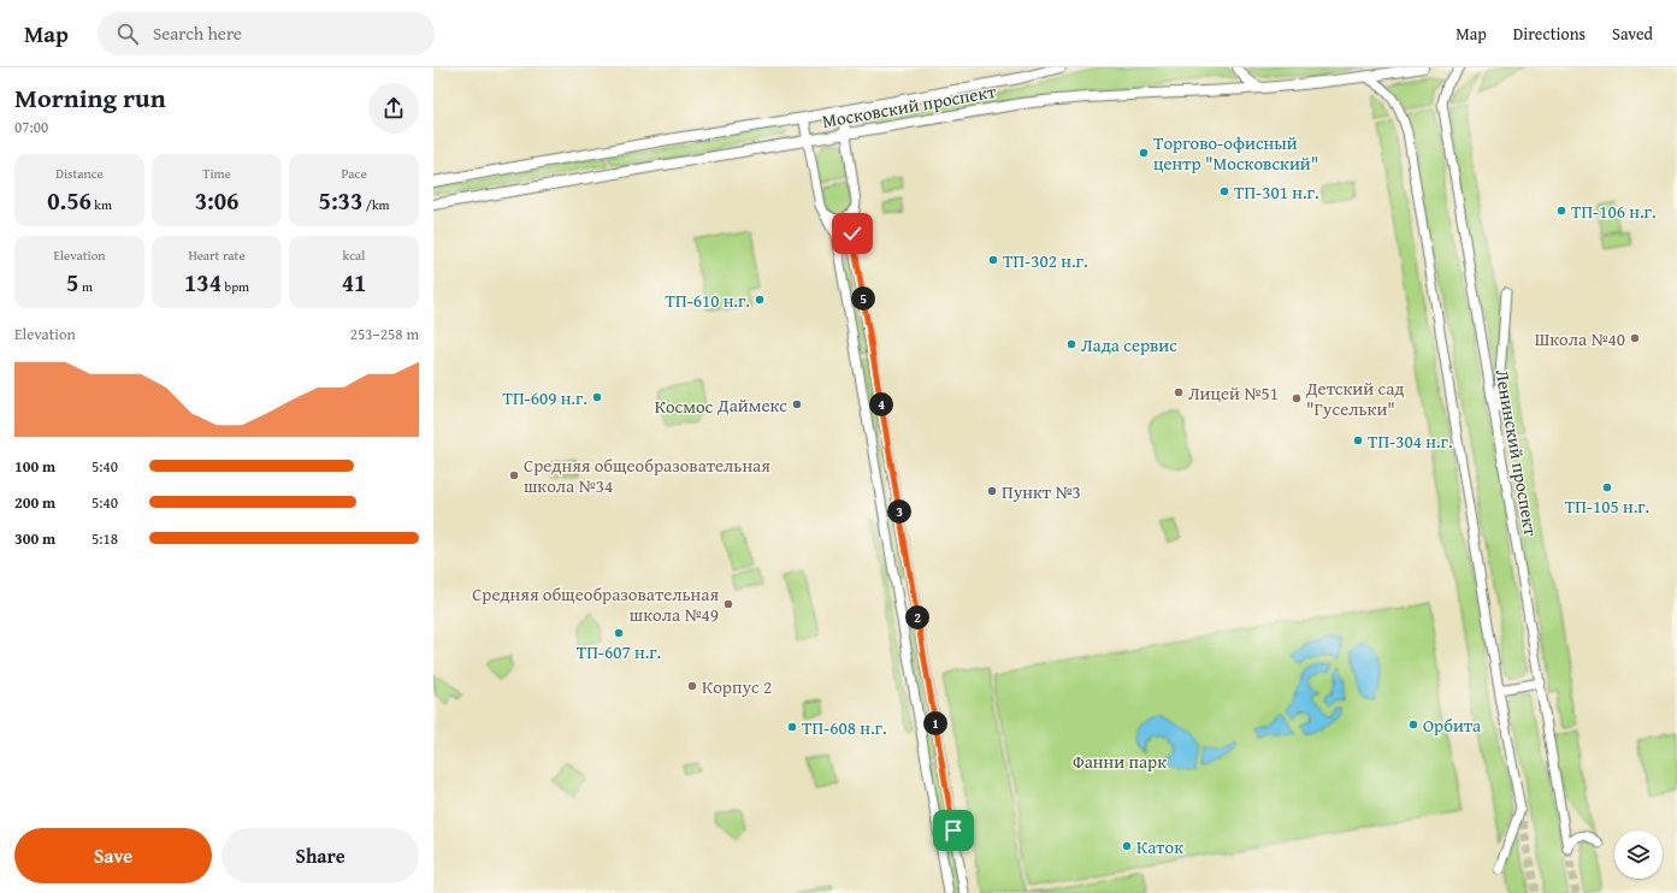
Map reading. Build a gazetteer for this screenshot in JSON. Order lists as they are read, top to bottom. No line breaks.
{"streets":{"main road":["Московский проспект","Ленинский проспект"]},"parks":["Космос","Фанни парк"],"places":["Торгово-офисный центр \"Московский\"","ТП-301 н.г.","ТП-106 н.г.","ТП-302 н.г.","ТП-610 н.г.","Школа №40","Лада сервис","Лицей №51","ТП-609 н.г.","Детский сад \"Гусельки\"","Даймекс","ТП-304 н.г.","Средняя общеобразовательная школа №34","ТП-105 н.г.","Пункт №3","Средняя общеобразовательная школа №49","ТП-607 н.г.","Корпус 2","Орбита","ТП-608 н.г.","Каток"],"page":{"header":"Map","search":"Search here","nav":["Map","Directions","Saved"],"heading":["Morning run","07:00"],"stats":[["Distance","0.56 km"],["Time","3:06"],["Pace","5:33 /km"],["Elevation","5 m"],["Heart rate","134 bpm"],["kcal","41"]],"pins":["5","4","3","2","1"],"chart":["Elevation","253–258 m"],"list":[{"name":"100 m","note":"5:40"},{"name":"200 m","note":"5:40"},{"name":"300 m","note":"5:18"}],"buttons":["Save","Share"]}}
